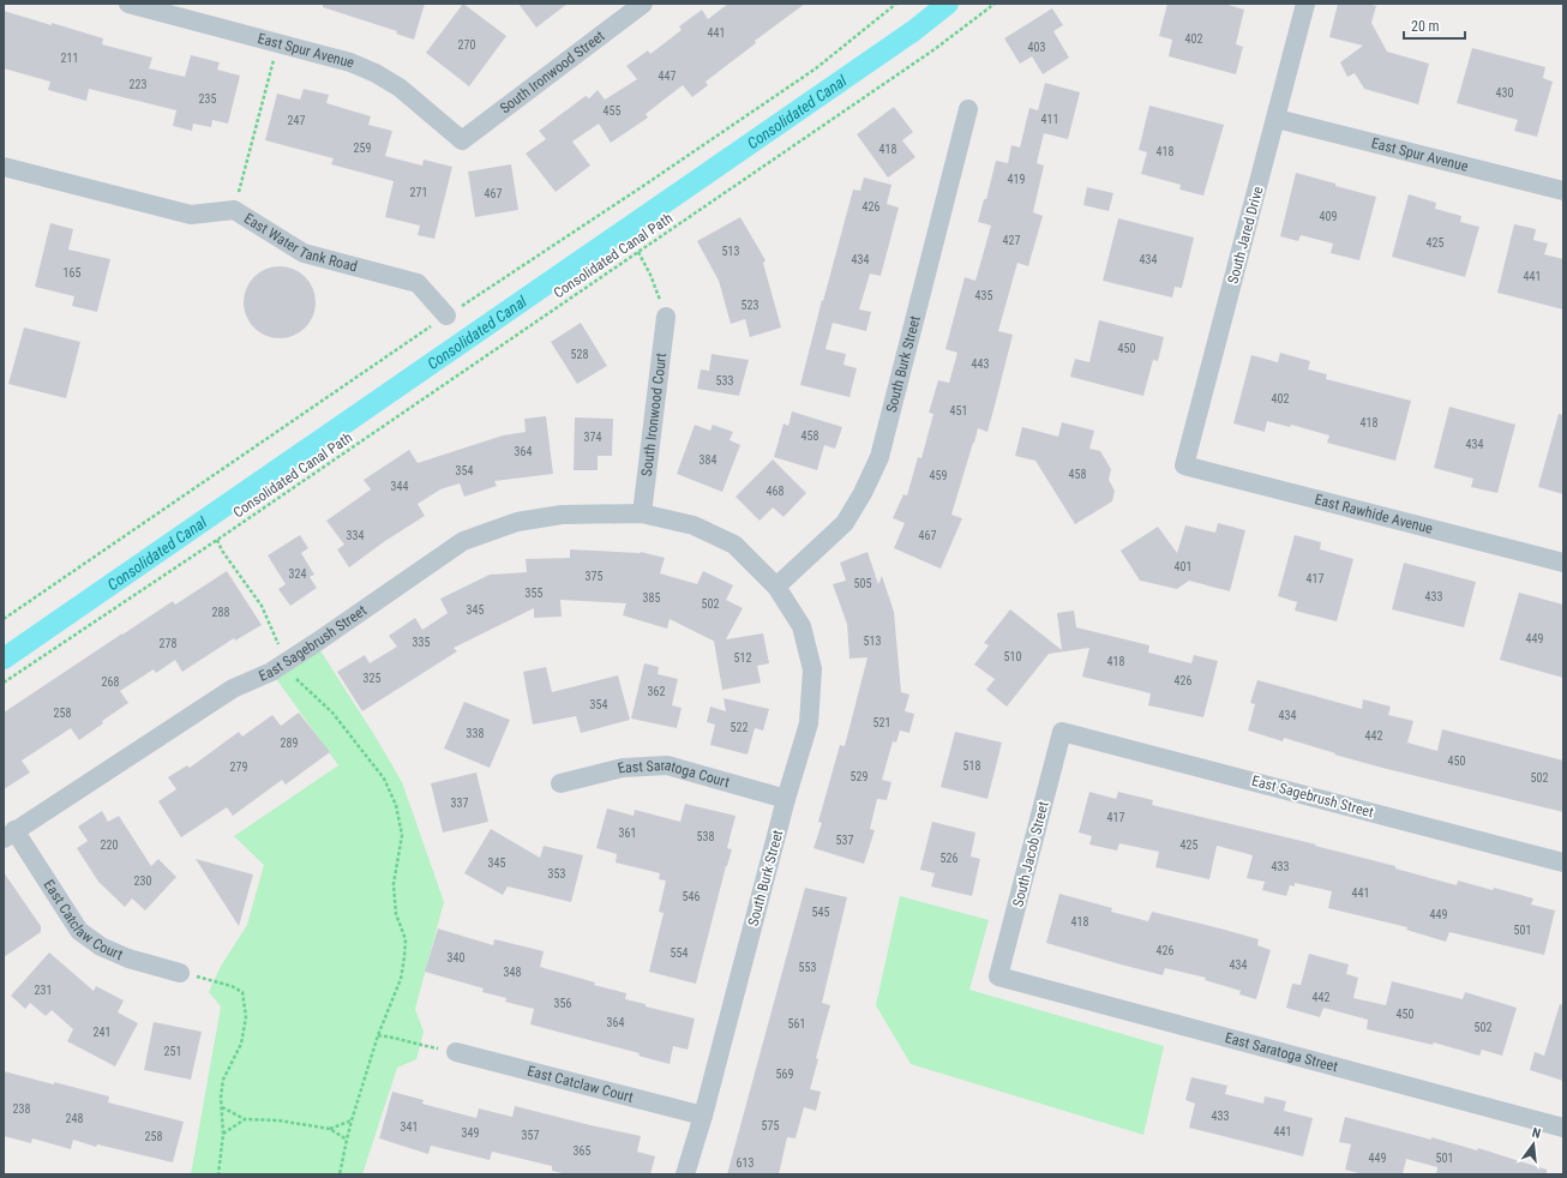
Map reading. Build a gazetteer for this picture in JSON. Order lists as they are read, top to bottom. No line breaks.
{"streets":{"street":["East Spur Avenue","South Ironwood Street","South Jared Drive","East Water Tank Road","South Burk Street","South Ironwood Court","East Rawhide Avenue","East Sagebrush Street","East Saratoga Court","South Jacob Street","East Catclaw Court","East Saratoga Street"],"path":["Consolidated Canal Path"]},"crossings":[["East Spur Avenue","South Ironwood Street"],["East Spur Avenue","South Jared Drive"],["South Jared Drive","East Rawhide Avenue"],["South Burk Street","South Ironwood Court"],["South Burk Street","East Sagebrush Street"],["South Burk Street","East Saratoga Court"],["South Burk Street","East Catclaw Court"],["South Ironwood Court","East Sagebrush Street"],["East Sagebrush Street","South Jacob Street"],["East Sagebrush Street","East Catclaw Court"],["South Jacob Street","East Saratoga Street"]],"water":["Consolidated Canal"],"house_numbers":["441","402","270","403","211","447","223","430","235","455","411","247","259","418","418","419","271","467","426","409","427","425","513","434","434","165","441","435","523","450","528","443","533","402","451","418","458","374","434","364","384","354","458","459","344","468","334","467","401","324","375","417","505","355","433","385","502","345","288","449","513","335","278","510","512","418","325","426","268","362","354","258","434","521","522","338","442","289","450","518","279","529","502","337","417","361","538","537","220","425","526","345","433","353","230","441","546","545","449","418","501","426","554","340","434","553","348","231","442","356","450","364","561","502","241","251","569","238","433","248","575","341","441","349","357","258","365","449","501","613"],"scale_bar":"20 m","north":"top"}
